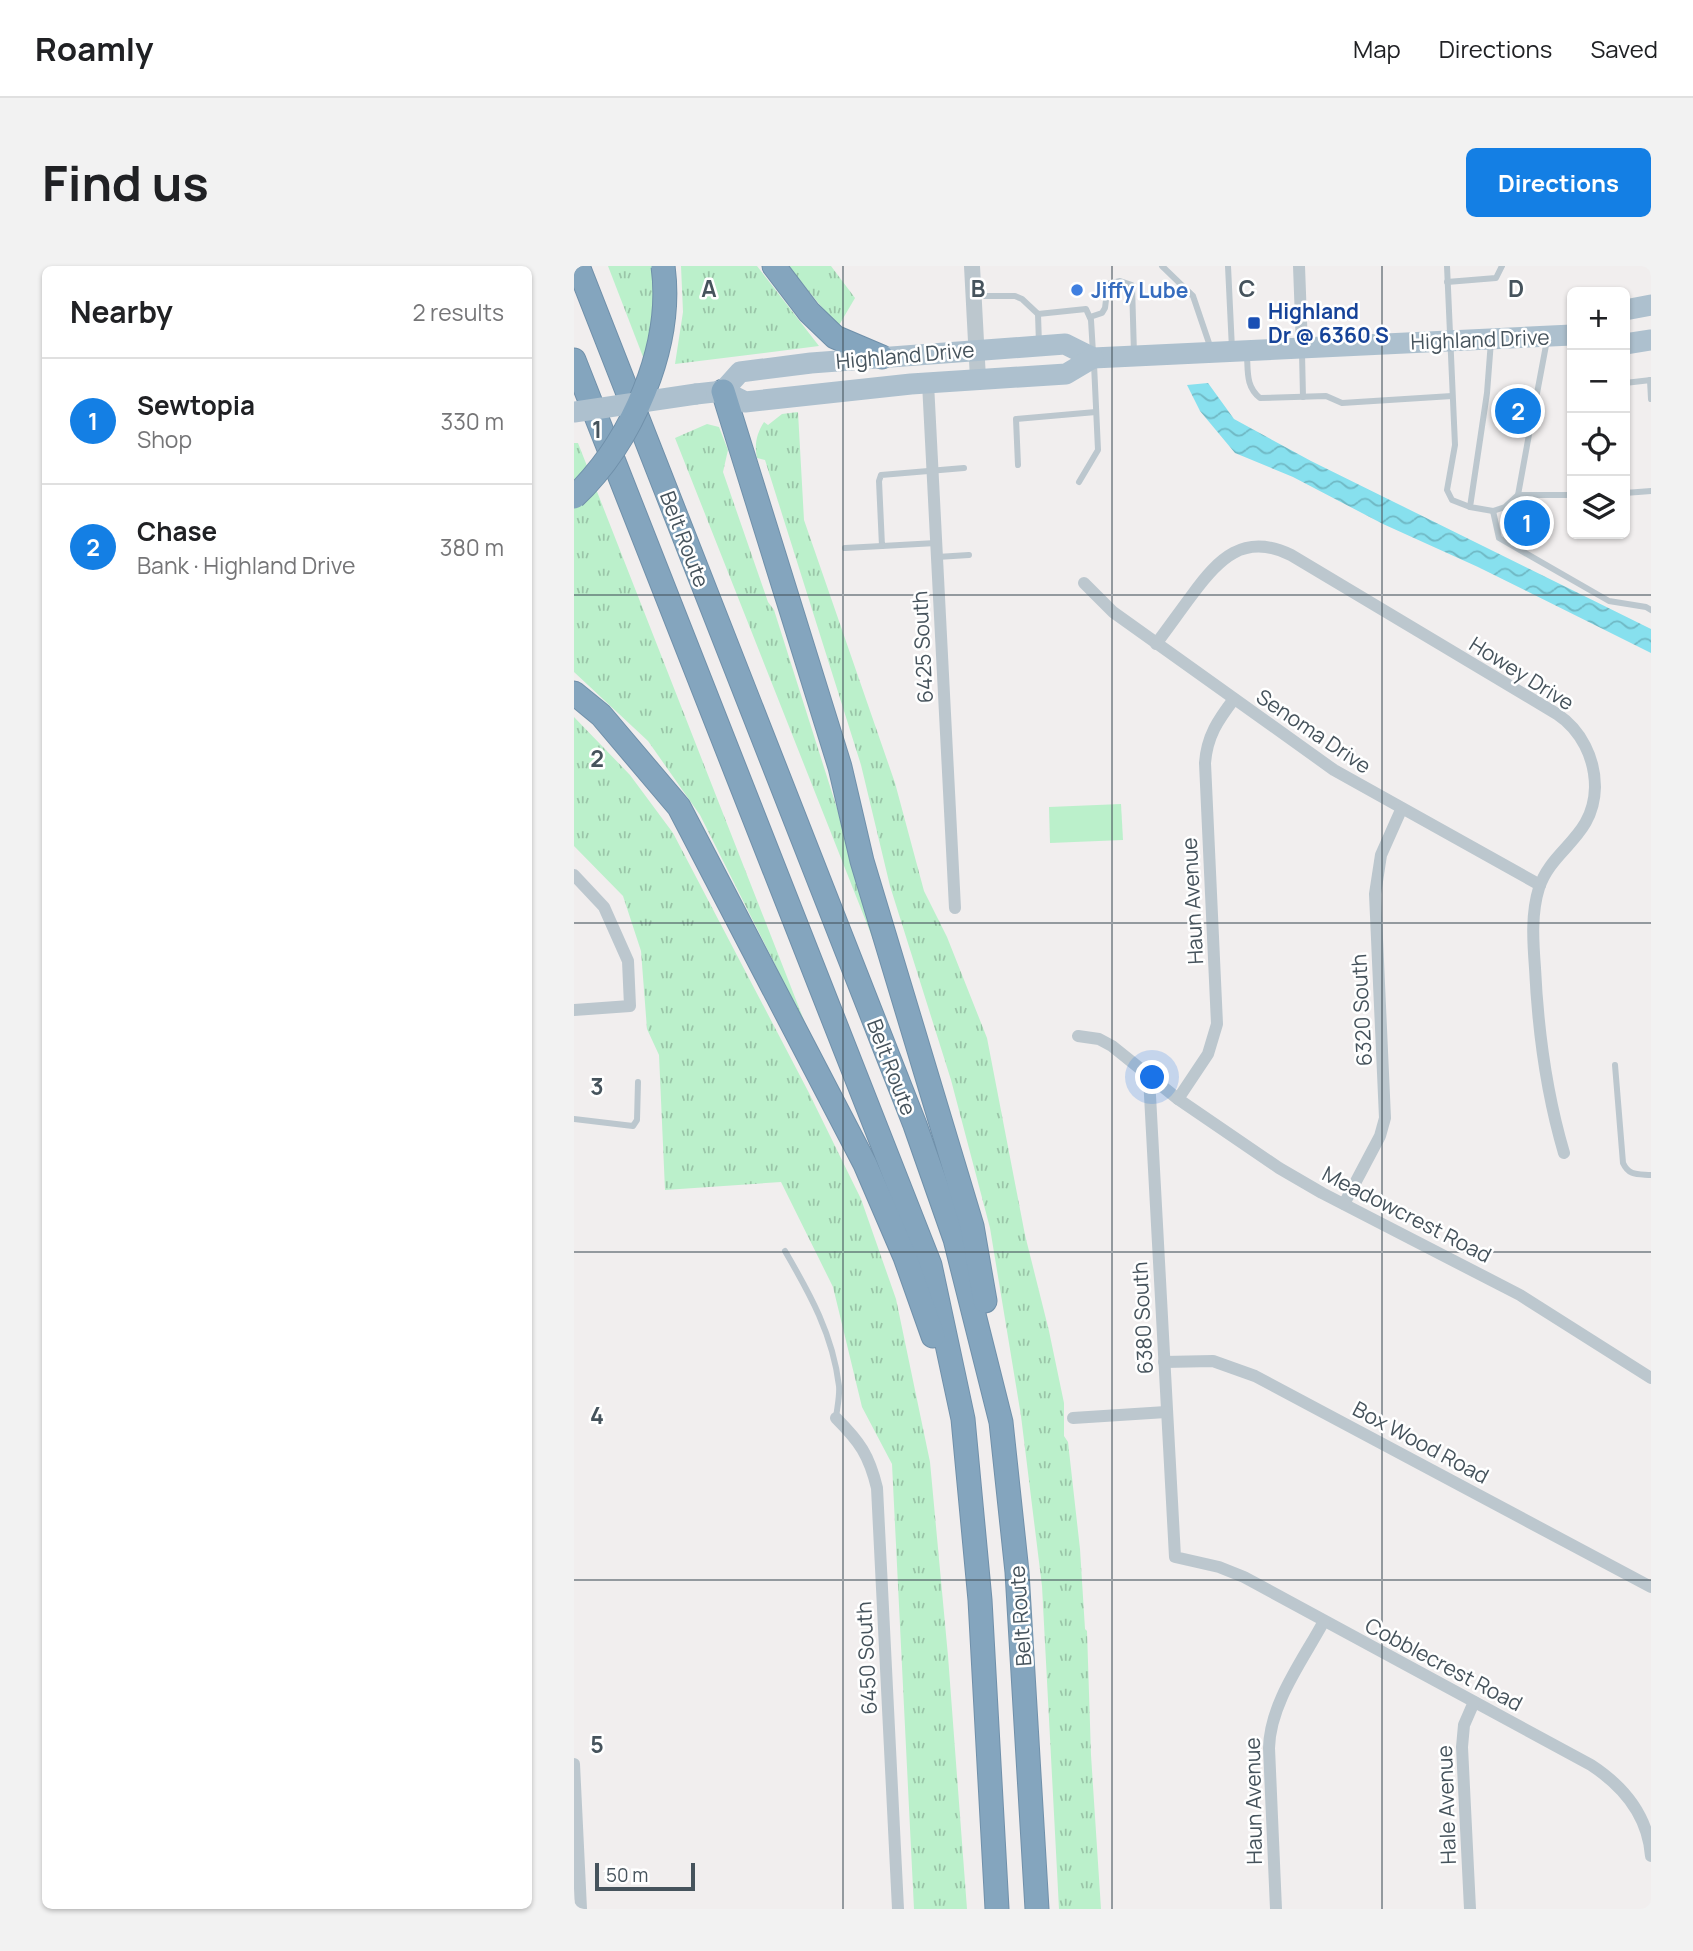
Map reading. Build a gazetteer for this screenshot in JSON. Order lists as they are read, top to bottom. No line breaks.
{"streets":{"highway":["Belt Route"],"main road":["Highland Drive"],"street":["6425 South","Howey Drive","Senoma Drive","Haun Avenue","6320 South","Meadowcrest Road","6380 South","Box Wood Road","6450 South","Cobblecrest Road","Hale Avenue"]},"crossings":[["Highland Drive","6425 South"],["Howey Drive","Senoma Drive"],["Senoma Drive","Haun Avenue"],["Senoma Drive","6320 South"],["Haun Avenue","Meadowcrest Road"],["Haun Avenue","Cobblecrest Road"],["6320 South","Meadowcrest Road"],["Meadowcrest Road","6380 South"],["6380 South","Box Wood Road"],["6380 South","Cobblecrest Road"],["Cobblecrest Road","Hale Avenue"]],"places":{"other":["Jiffy Lube"],"transit":["Highland Dr @ 6360 S"]},"scale_bar":"50 m","page":{"header":"Roamly","nav":["Map","Directions","Saved"],"buttons":"Directions","title":"Find us","heading":["Nearby","2 results"],"map_buttons":["+","−"],"list":[{"mark":"1","name":"Sewtopia","note":"Shop","value":"330 m"},{"mark":"2","name":"Chase","note":"Bank · Highland Drive","value":"380 m"}],"pins":["2","1"],"scale":"50 m"},"grid":{"columns":["A","B","C","D"],"rows":["1","2","3","4","5"]}}
